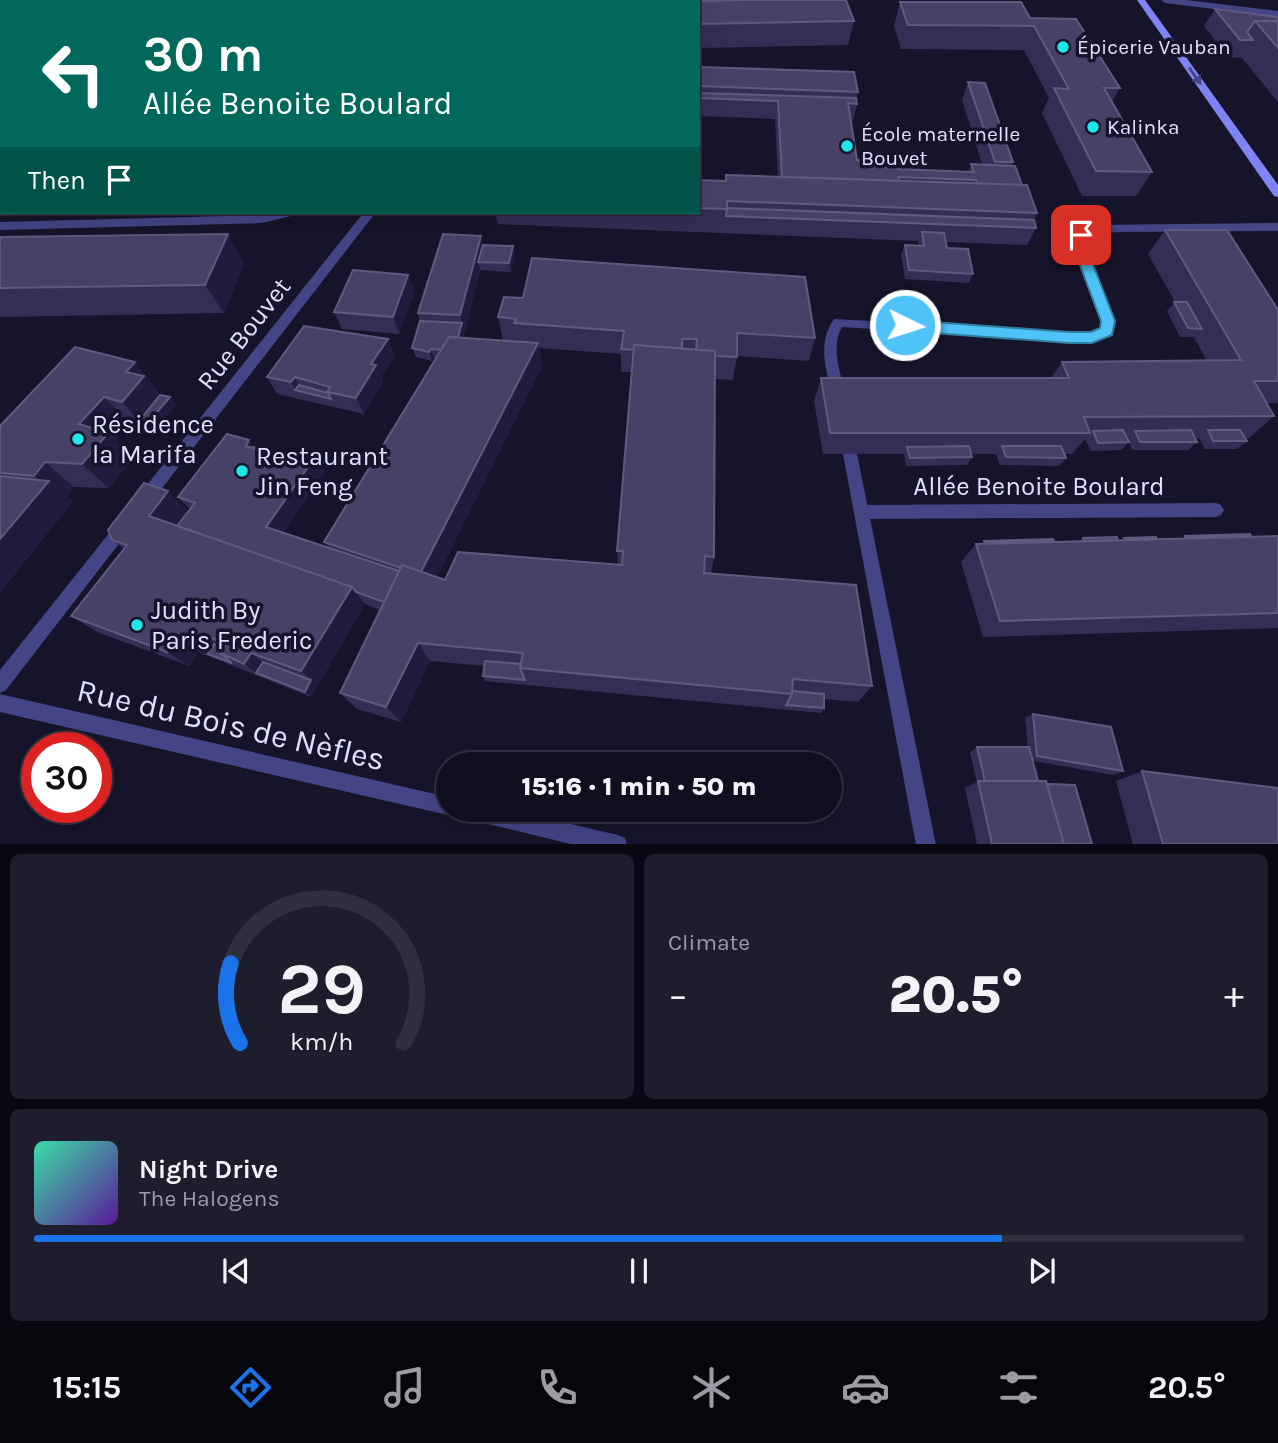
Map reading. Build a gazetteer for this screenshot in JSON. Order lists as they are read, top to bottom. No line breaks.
{"streets":{"street":["Rue Bouvet","Allée Benoite Boulard","Rue du Bois de Nèfles"]},"places":["Épicerie Vauban","Kalinka","École maternelle Bouvet","Résidence la Marifa","Restaurant Jin Feng","Judith By Paris Frederic"],"page":{"turn":["30 m","Allée Benoite Boulard"],"then":"Then","limit":"30","trip":"15:16 · 1 min · 50 m","tile":"Climate","heat":["−","20.5°","+"],"song":["Night Drive","The Halogens"],"tabs":["15:15","20.5°"],"gauge":["29","km/h"]}}
